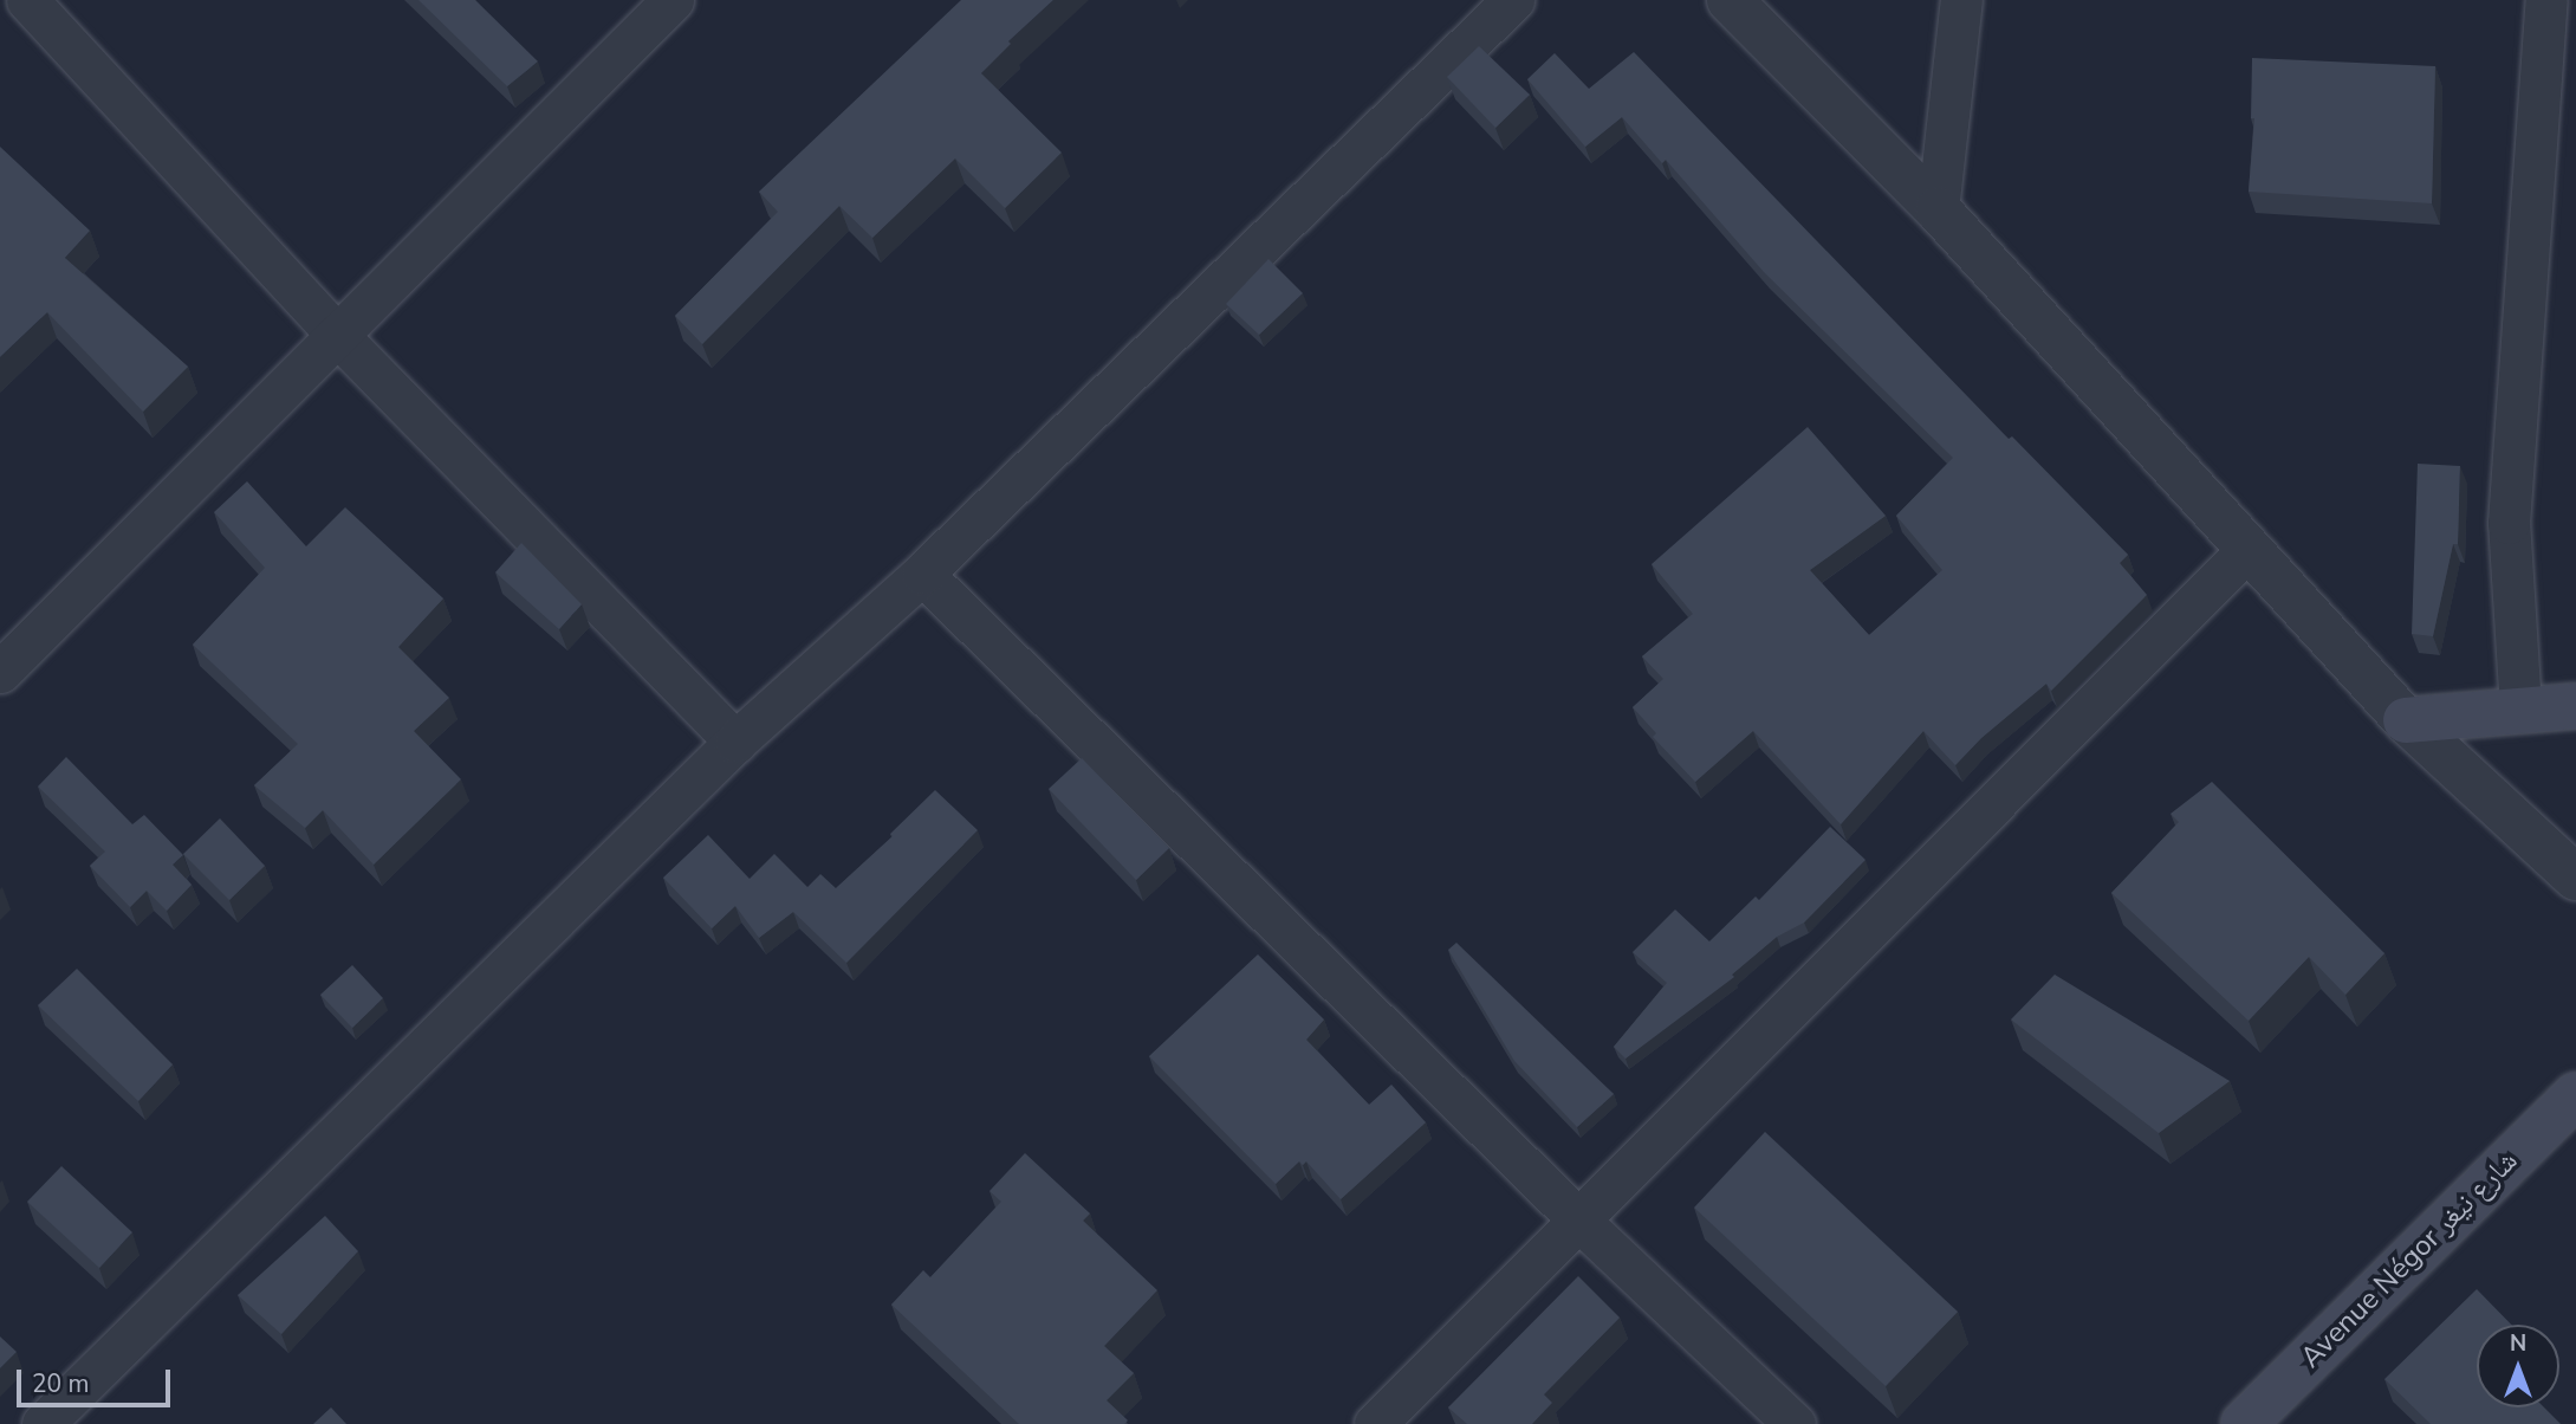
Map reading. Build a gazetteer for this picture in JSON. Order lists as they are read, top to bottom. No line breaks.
{"streets":{"main road":["Avenue Négor شارع نيغر"]},"scale_bar":"20 m","north":"top"}
